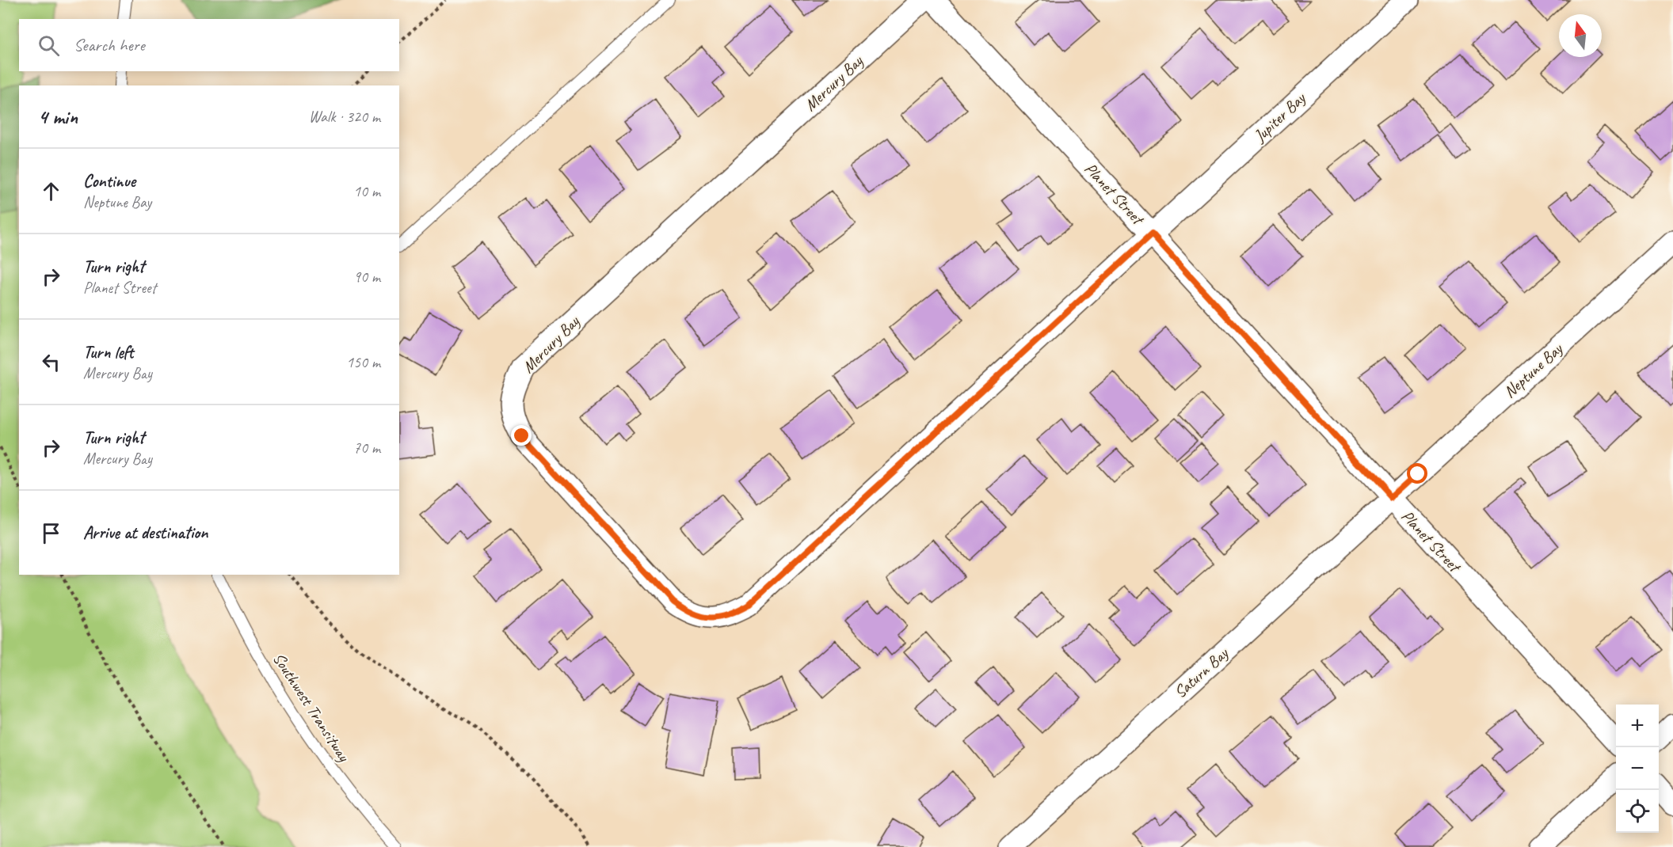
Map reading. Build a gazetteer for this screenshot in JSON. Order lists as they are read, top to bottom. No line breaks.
{"streets":{"street":["Mercury Bay","Jupiter Bay","Planet Street","Neptune Bay","Saturn Bay"],"lane":["Southwest Transitway"]},"crossings":[["Mercury Bay","Jupiter Bay"],["Mercury Bay","Planet Street"],["Jupiter Bay","Planet Street"],["Planet Street","Neptune Bay"],["Planet Street","Saturn Bay"],["Neptune Bay","Saturn Bay"]],"north":"top","page":{"search":"Search here","heading":["4 min","Walk · 320 m"],"list":[["Continue","Neptune Bay","10 m"],["Turn right","Planet Street","90 m"],["Turn left","Mercury Bay","150 m"],["Turn right","Mercury Bay","70 m"],"Arrive at destination"],"map_buttons":["+","−"]}}
